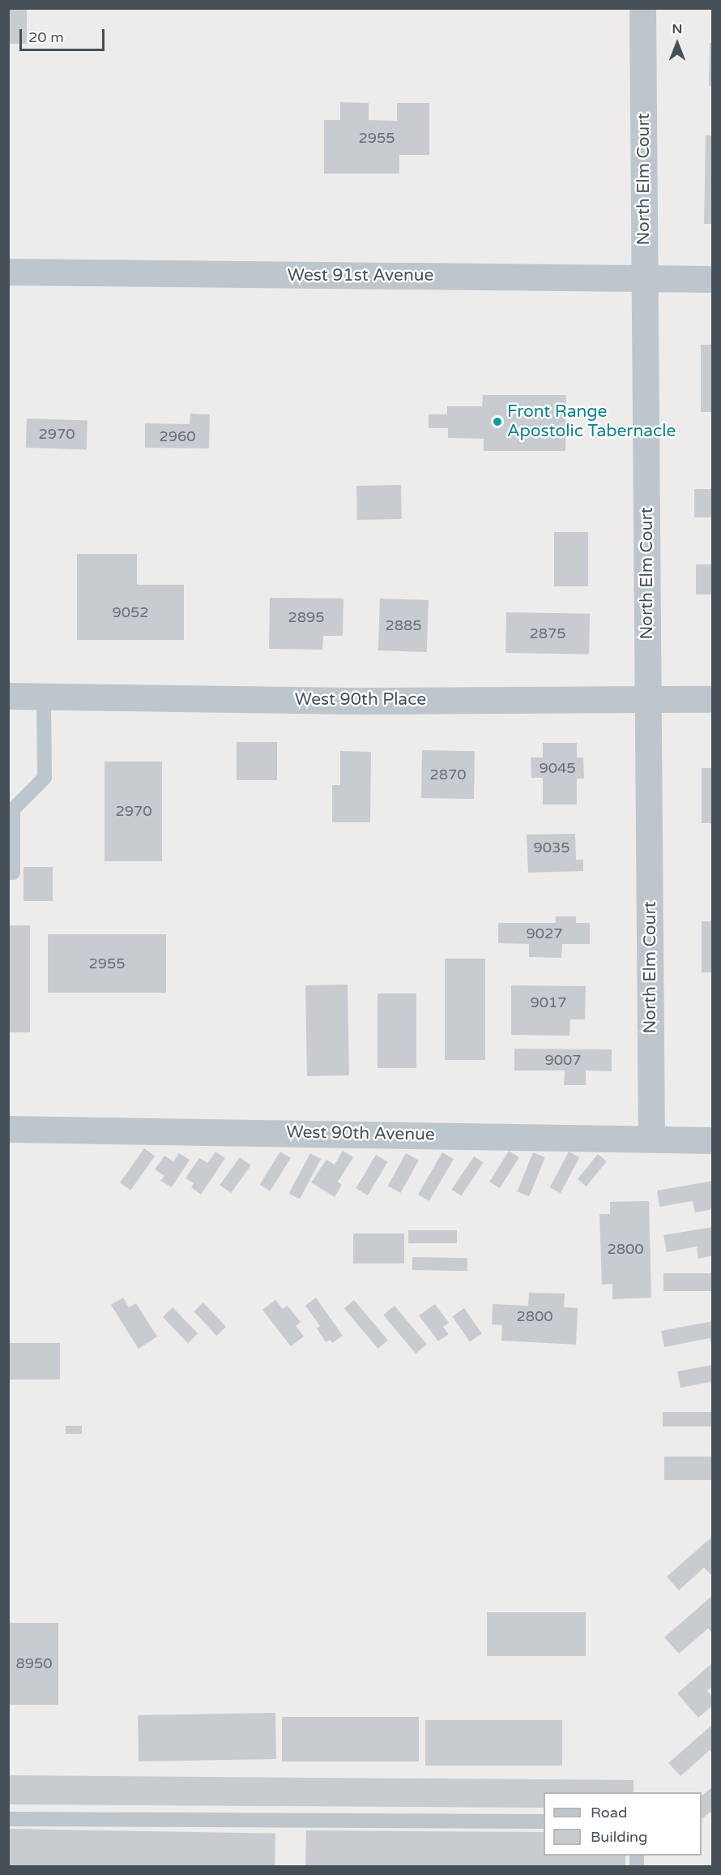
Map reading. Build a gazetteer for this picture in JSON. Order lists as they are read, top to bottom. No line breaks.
{"streets":{"street":["North Elm Court","West 91st Avenue","West 90th Place","West 90th Avenue"]},"crossings":[["North Elm Court","West 91st Avenue"],["North Elm Court","West 90th Place"],["North Elm Court","West 90th Avenue"]],"places":["Front Range Apostolic Tabernacle"],"house_numbers":["2955","2970","2960","9052","2895","2885","2875","9045","2870","2970","9035","9027","2955","9017","9007","2800","2800","8950"],"legend":["Road","Building"],"scale_bar":"20 m","north":"top"}
